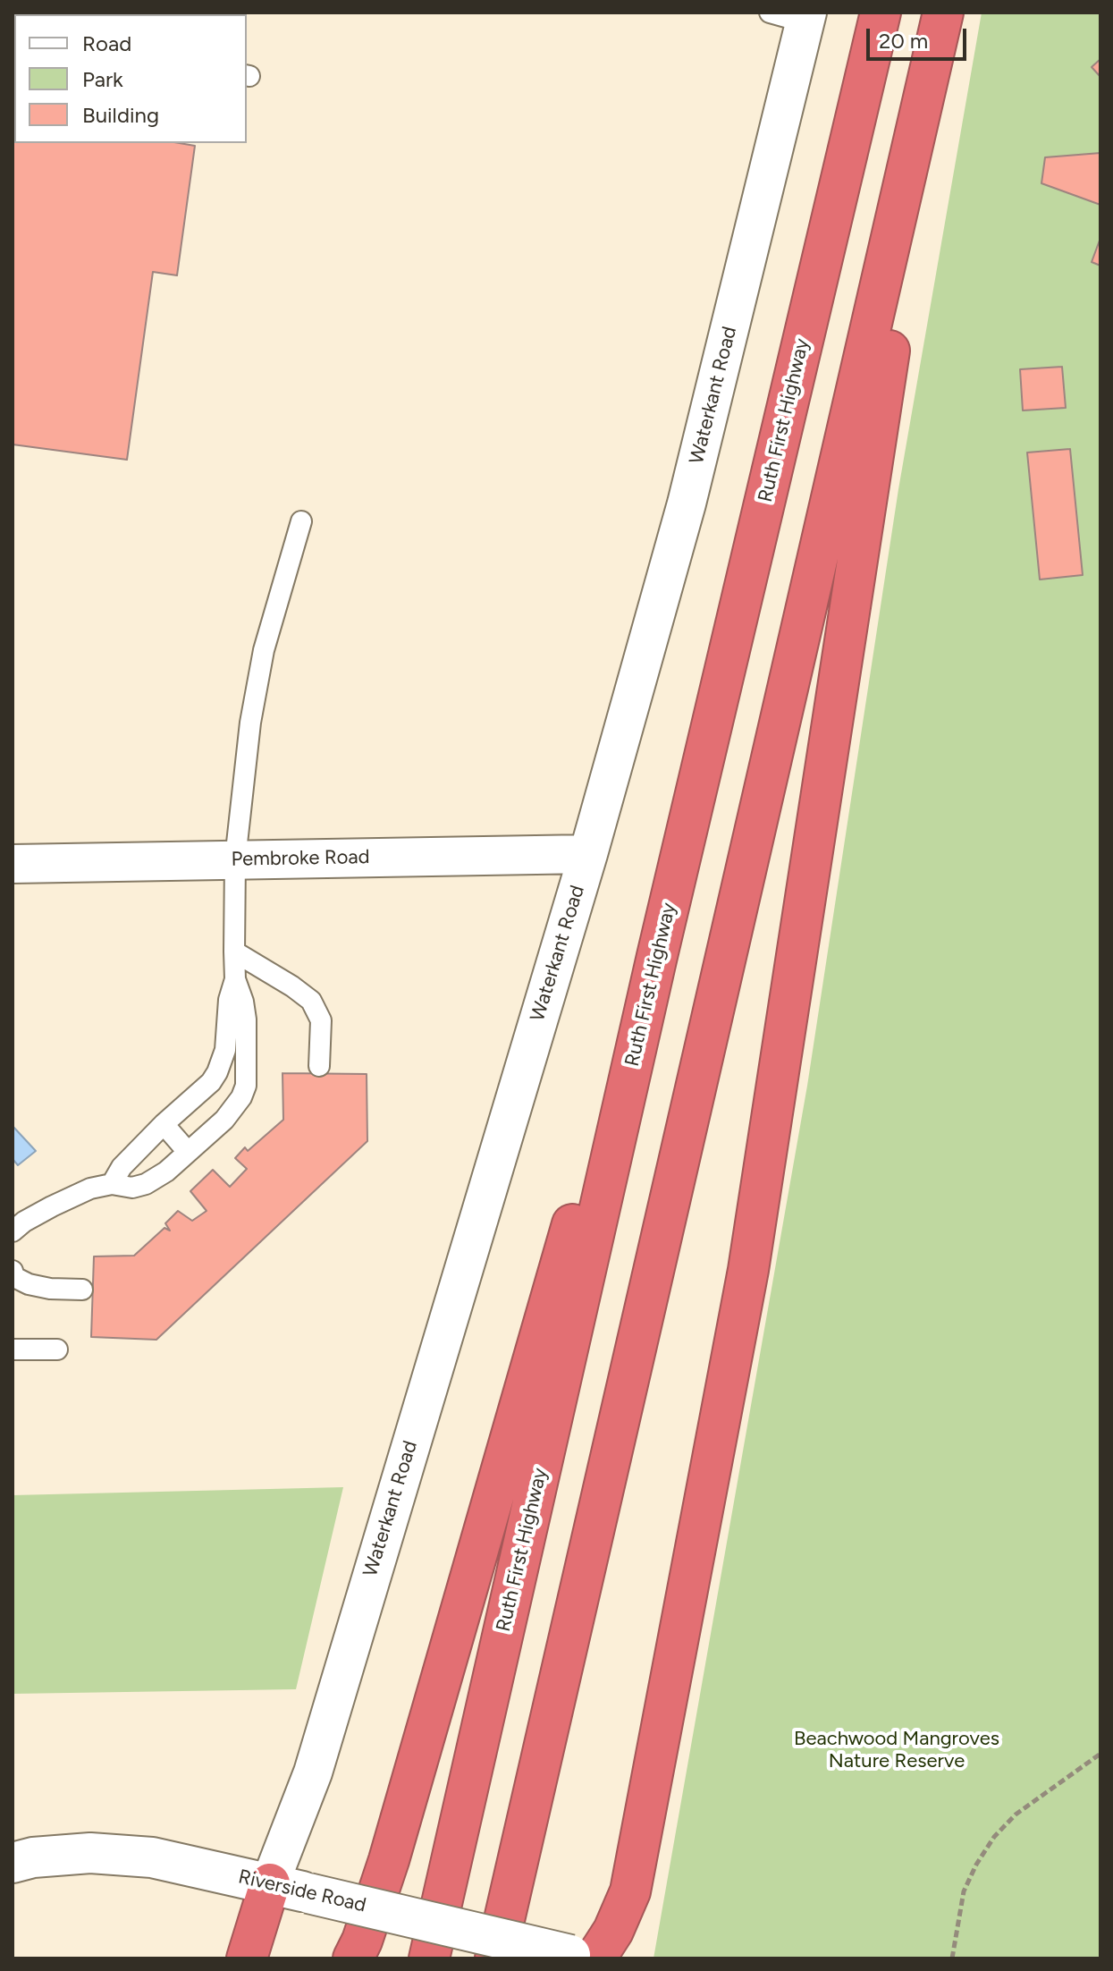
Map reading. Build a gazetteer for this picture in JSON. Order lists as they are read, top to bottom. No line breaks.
{"streets":{"highway":["Ruth First Highway"],"main road":["Riverside Road"],"street":["Waterkant Road","Pembroke Road"]},"crossings":[["Waterkant Road","Pembroke Road"],["Waterkant Road","Riverside Road"]],"parks":["Beachwood Mangroves Nature Reserve"],"legend":["Road","Park","Building"],"scale_bar":"20 m"}
